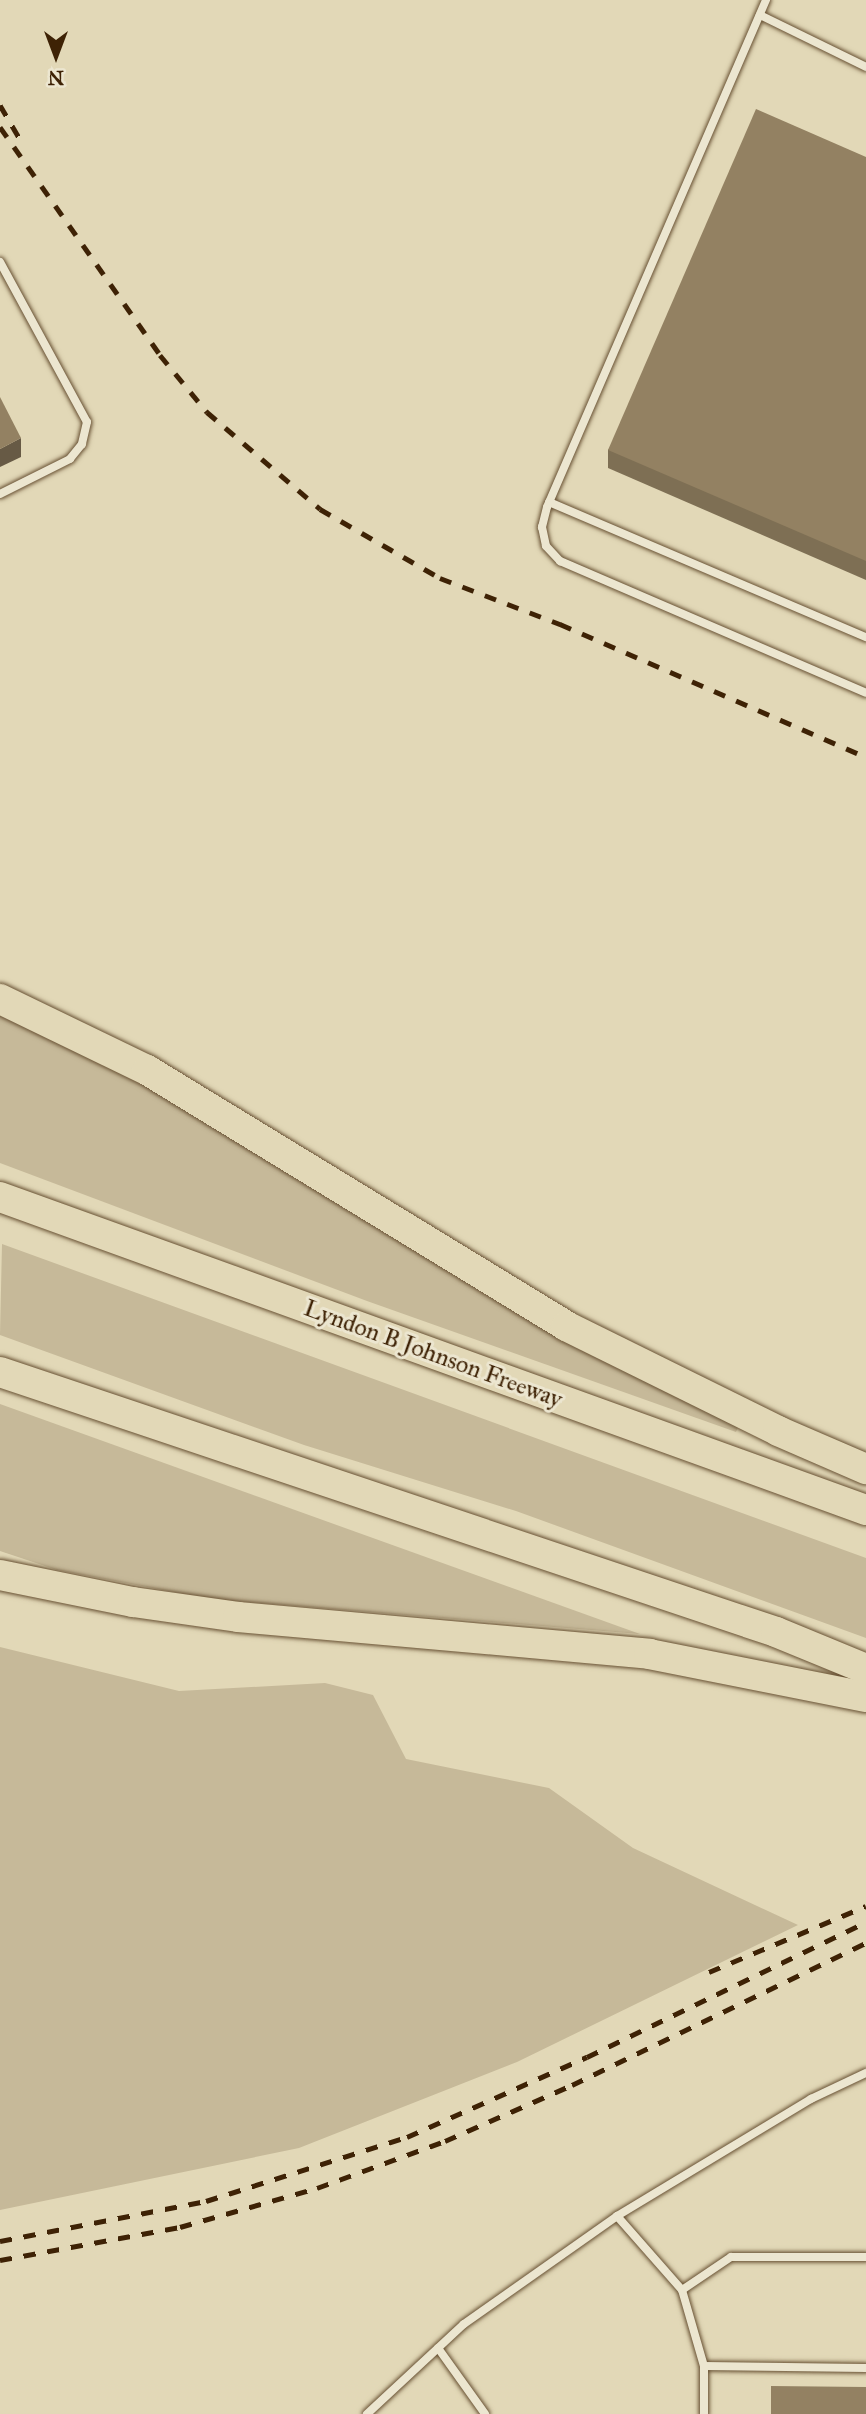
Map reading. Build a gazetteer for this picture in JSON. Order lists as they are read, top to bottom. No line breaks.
{"streets":{"highway":["Lyndon B Johnson Freeway"]},"north":"bottom"}
